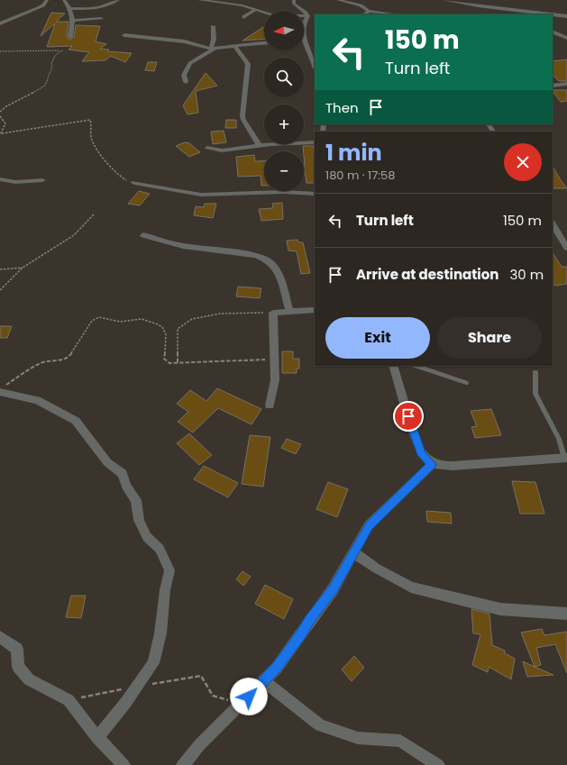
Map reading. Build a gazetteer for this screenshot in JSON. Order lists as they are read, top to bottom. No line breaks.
{"north":"left","page":{"map_buttons":["+","−"],"turn":["150 m","Turn left"],"then":"Then","heading":["1 min","180 m · 17:58"],"list":[{"name":"Turn left","value":"150 m"},{"name":"Arrive at destination","value":"30 m"}],"buttons":["Exit","Share"]}}
